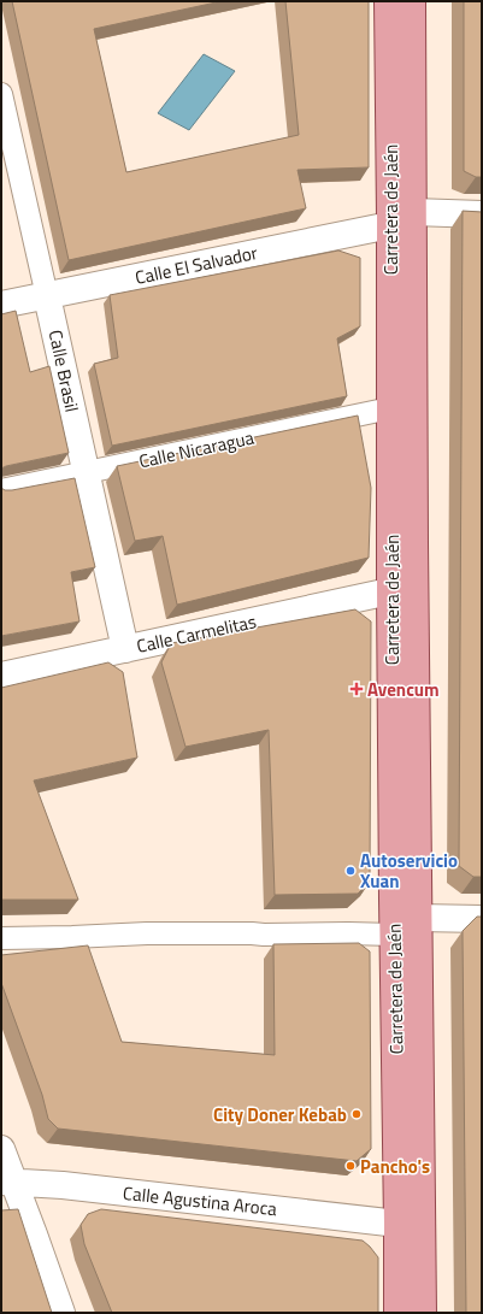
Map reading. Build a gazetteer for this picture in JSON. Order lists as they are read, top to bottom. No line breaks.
{"streets":{"main road":["Carretera de Jaén"],"street":["Calle El Salvador","Calle Brasil","Calle Nicaragua","Calle Carmelitas","Calle Agustina Aroca"]},"crossings":[["Carretera de Jaén","Calle El Salvador"],["Carretera de Jaén","Calle Nicaragua"],["Carretera de Jaén","Calle Carmelitas"],["Carretera de Jaén","Calle Agustina Aroca"],["Calle El Salvador","Calle Brasil"],["Calle Brasil","Calle Nicaragua"],["Calle Brasil","Calle Carmelitas"]],"places":{"health":["Avencum"],"other":["Autoservicio Xuan","City Doner Kebab","Pancho's"]}}
